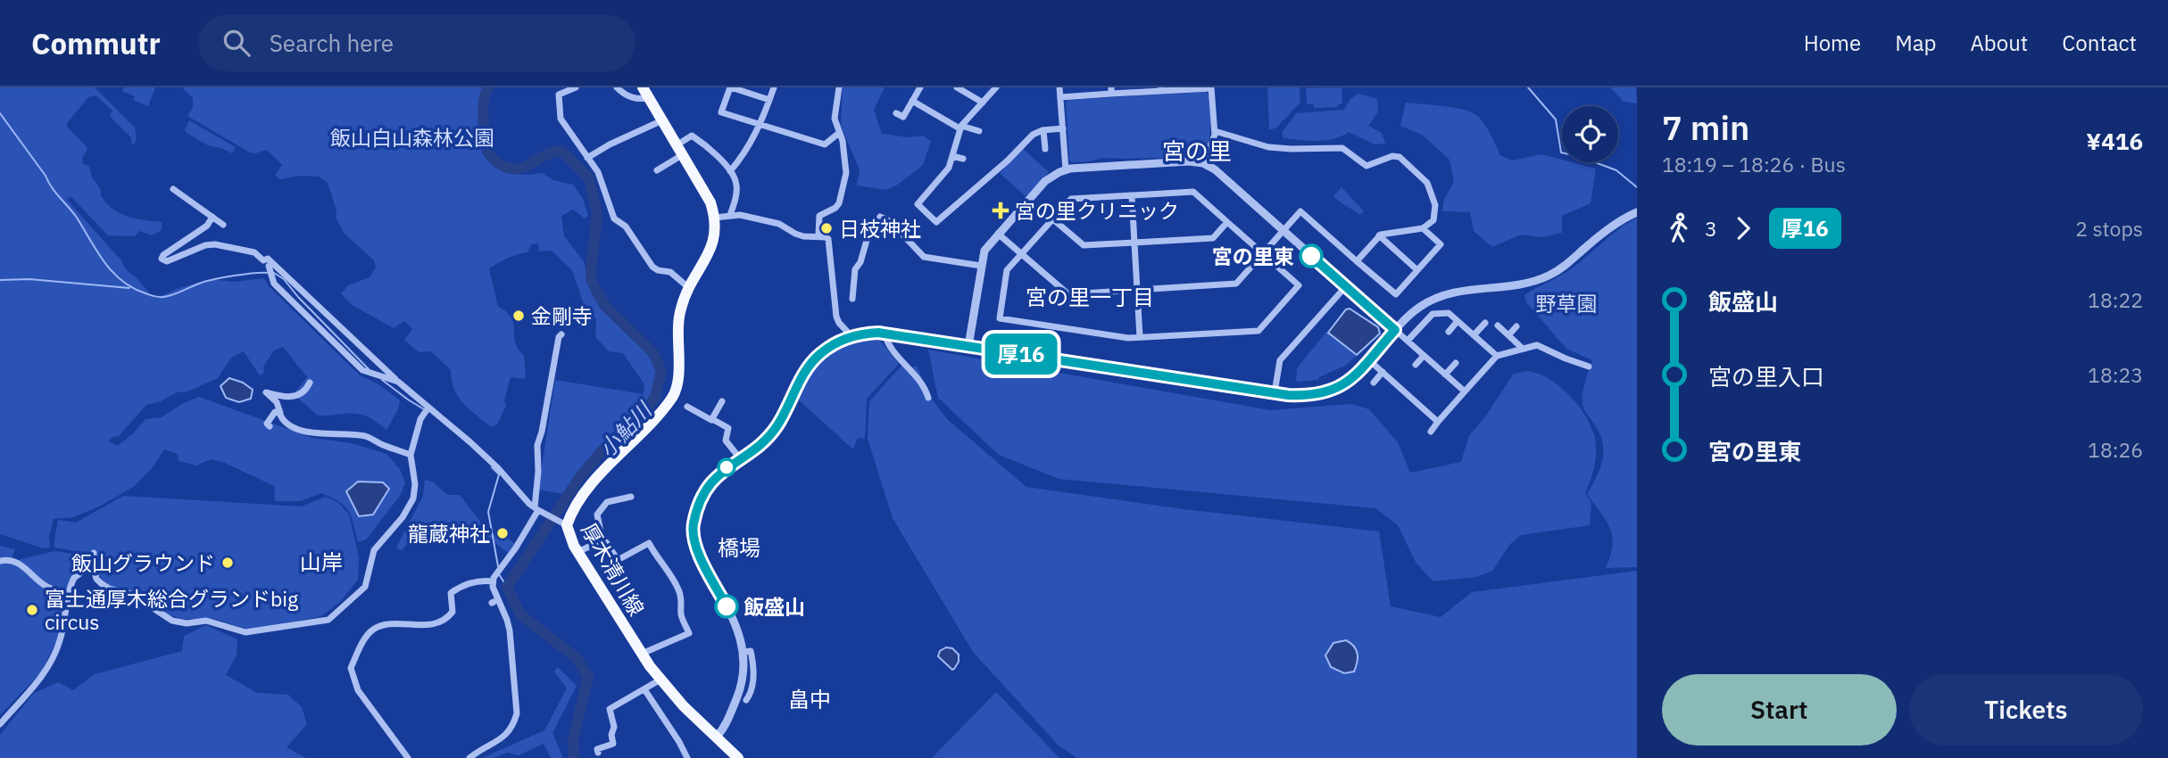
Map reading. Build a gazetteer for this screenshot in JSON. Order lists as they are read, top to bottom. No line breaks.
{"streets":{"main road":["厚木清川線"]},"districts":["宮の里","宮の里一丁目","橋場","山岸","畠中"],"water":["小鮎川"],"parks":["飯山白山森林公園","野草園"],"places":{"health":["宮の里クリニック"],"other":["日枝神社","宮の里東","金剛寺","龍蔵神社","飯山グラウンド","飯盛山","富士通厚木総合グランドbig circus"]},"lines":["bus line 厚16"],"page":{"header":"Commutr","search":"Search here","nav":["Home","Map","About","Contact"],"on_map":"厚16","heading":["7 min","18:19 – 18:26 · Bus","¥416"],"legs":["3","厚16","2 stops"],"list":[{"name":"飯盛山","value":"18:22"},{"name":"宮の里入口","value":"18:23"},{"name":"宮の里東","value":"18:26"}],"buttons":["Start","Tickets"]}}
